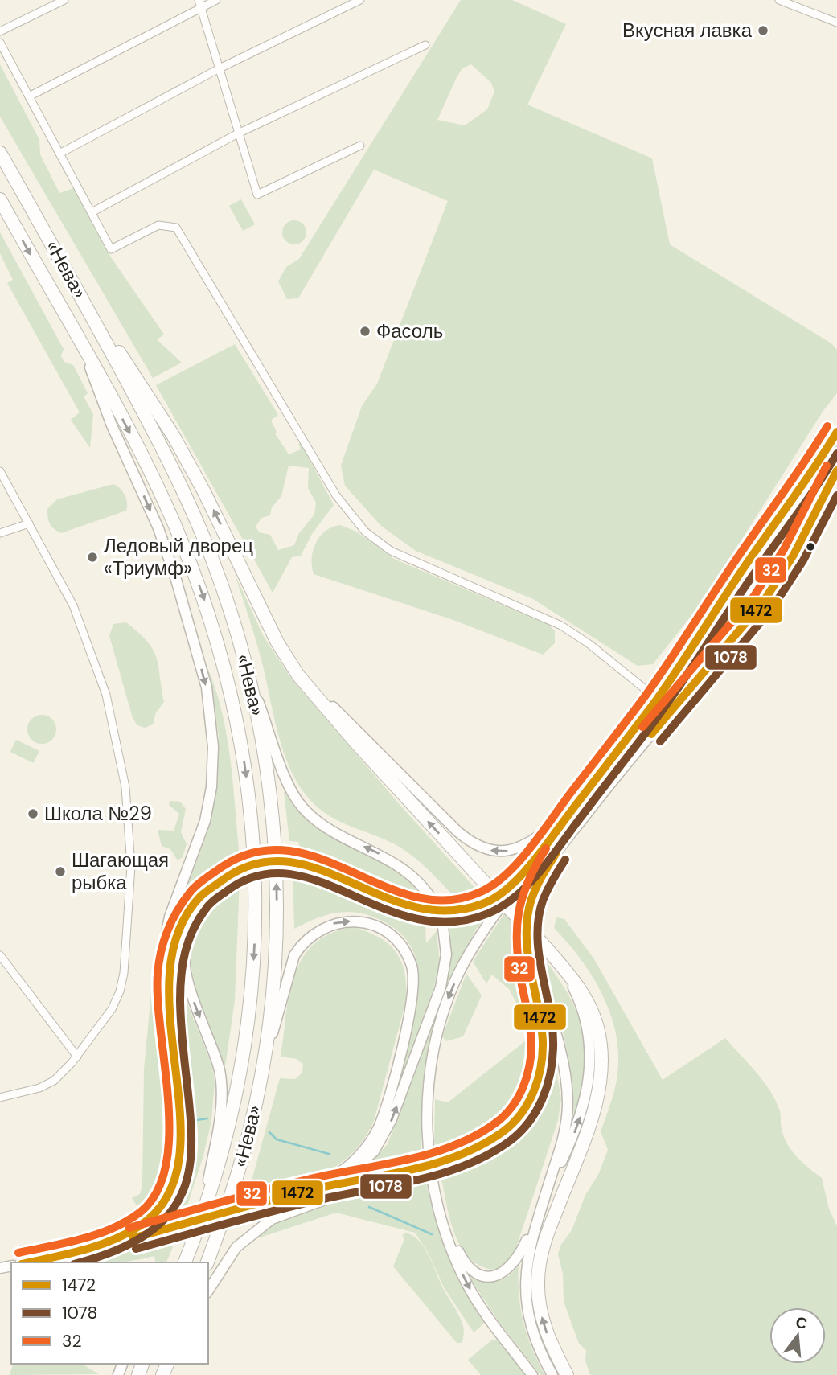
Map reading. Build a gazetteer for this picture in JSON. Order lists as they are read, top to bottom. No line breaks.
{"streets":{"highway":["«Нева»"]},"places":["Вкусная лавка","Фасоль","Ледовый дворец «Триумф»","Школа №29","Шагающая рыбка"],"lines":["transit line 32","transit line 1472","transit line 1078"],"legend":["1472","1078","32"],"north":"top"}
